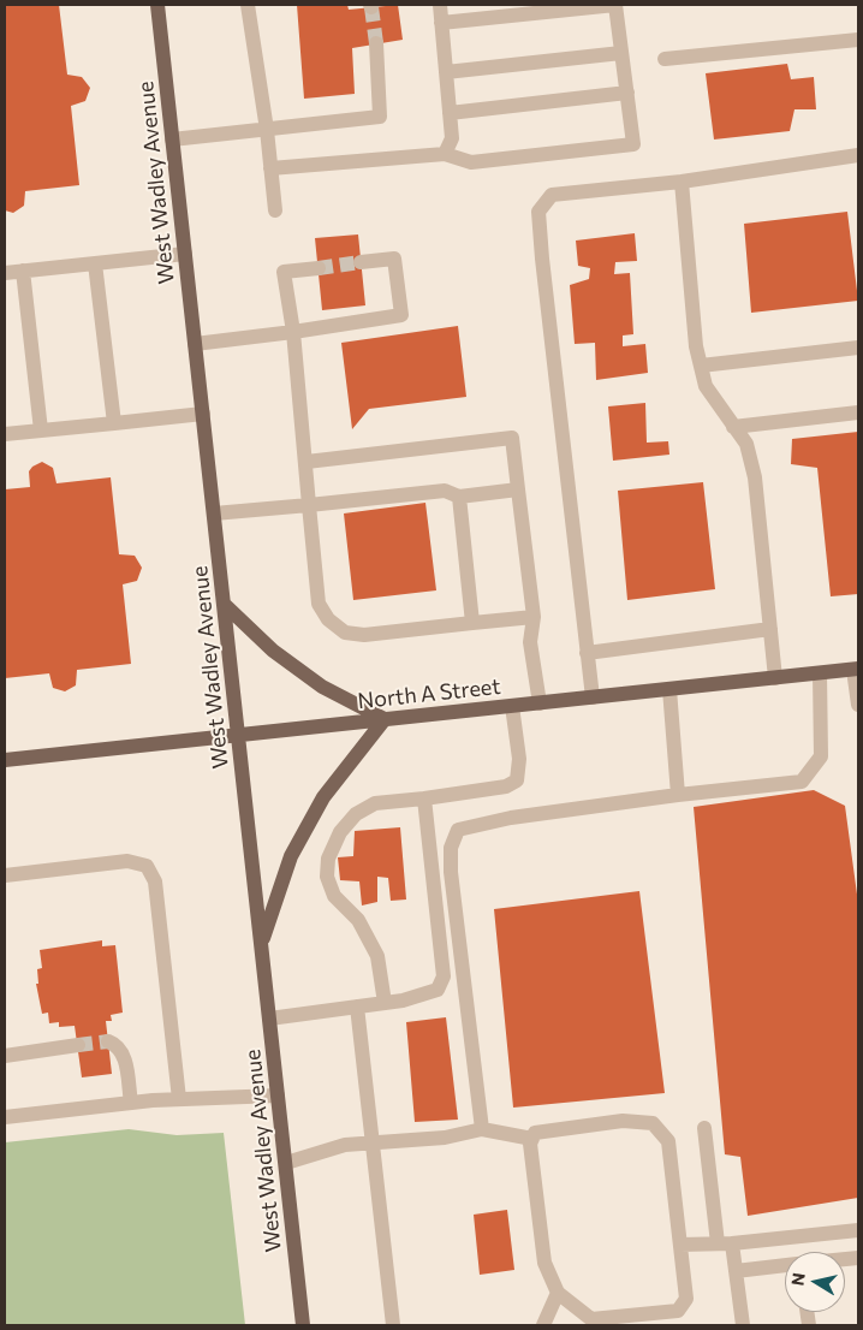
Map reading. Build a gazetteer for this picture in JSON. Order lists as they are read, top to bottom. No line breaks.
{"streets":{"main road":["West Wadley Avenue","North A Street"]},"crossings":[["West Wadley Avenue","North A Street"]],"north":"left"}
